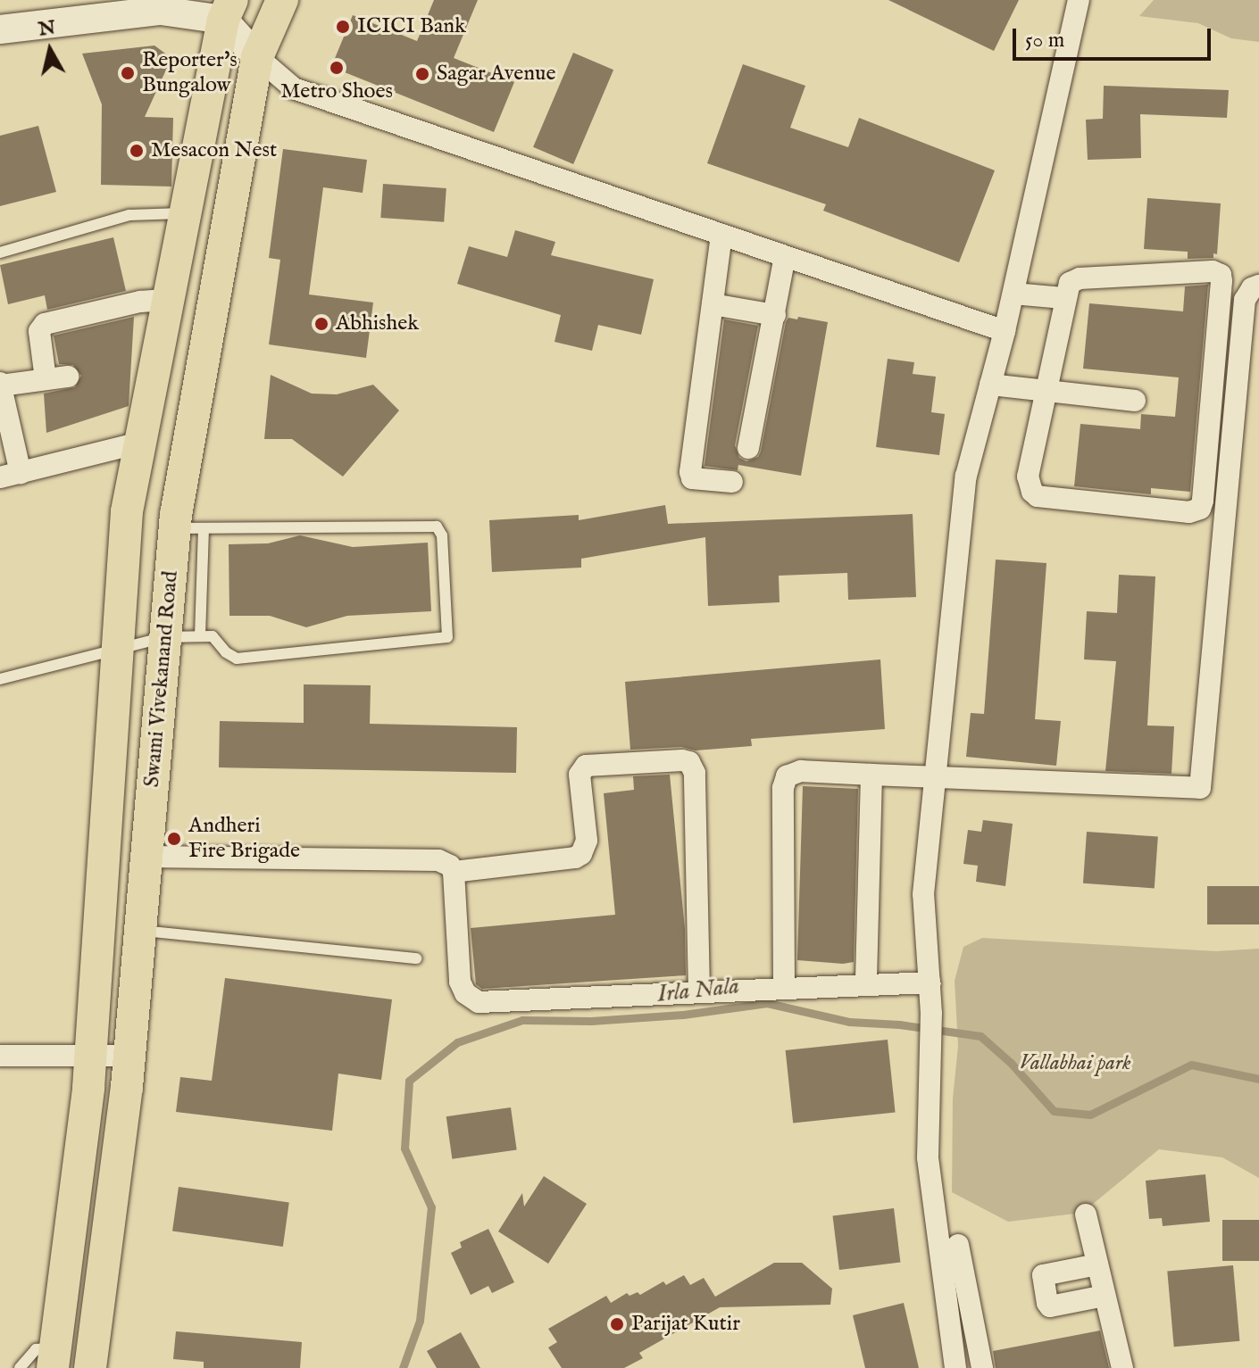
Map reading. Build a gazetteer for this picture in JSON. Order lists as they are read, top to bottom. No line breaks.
{"streets":{"main road":["Swami Vivekanand Road"]},"water":["Irla Nala"],"parks":["Vallabhai park"],"places":["ICICI Bank","Metro Shoes","Reporter's Bungalow","Sagar Avenue","Mesacon Nest","Abhishek","Andheri Fire Brigade","Parijat Kutir"],"scale_bar":"50 m","north":"top"}
